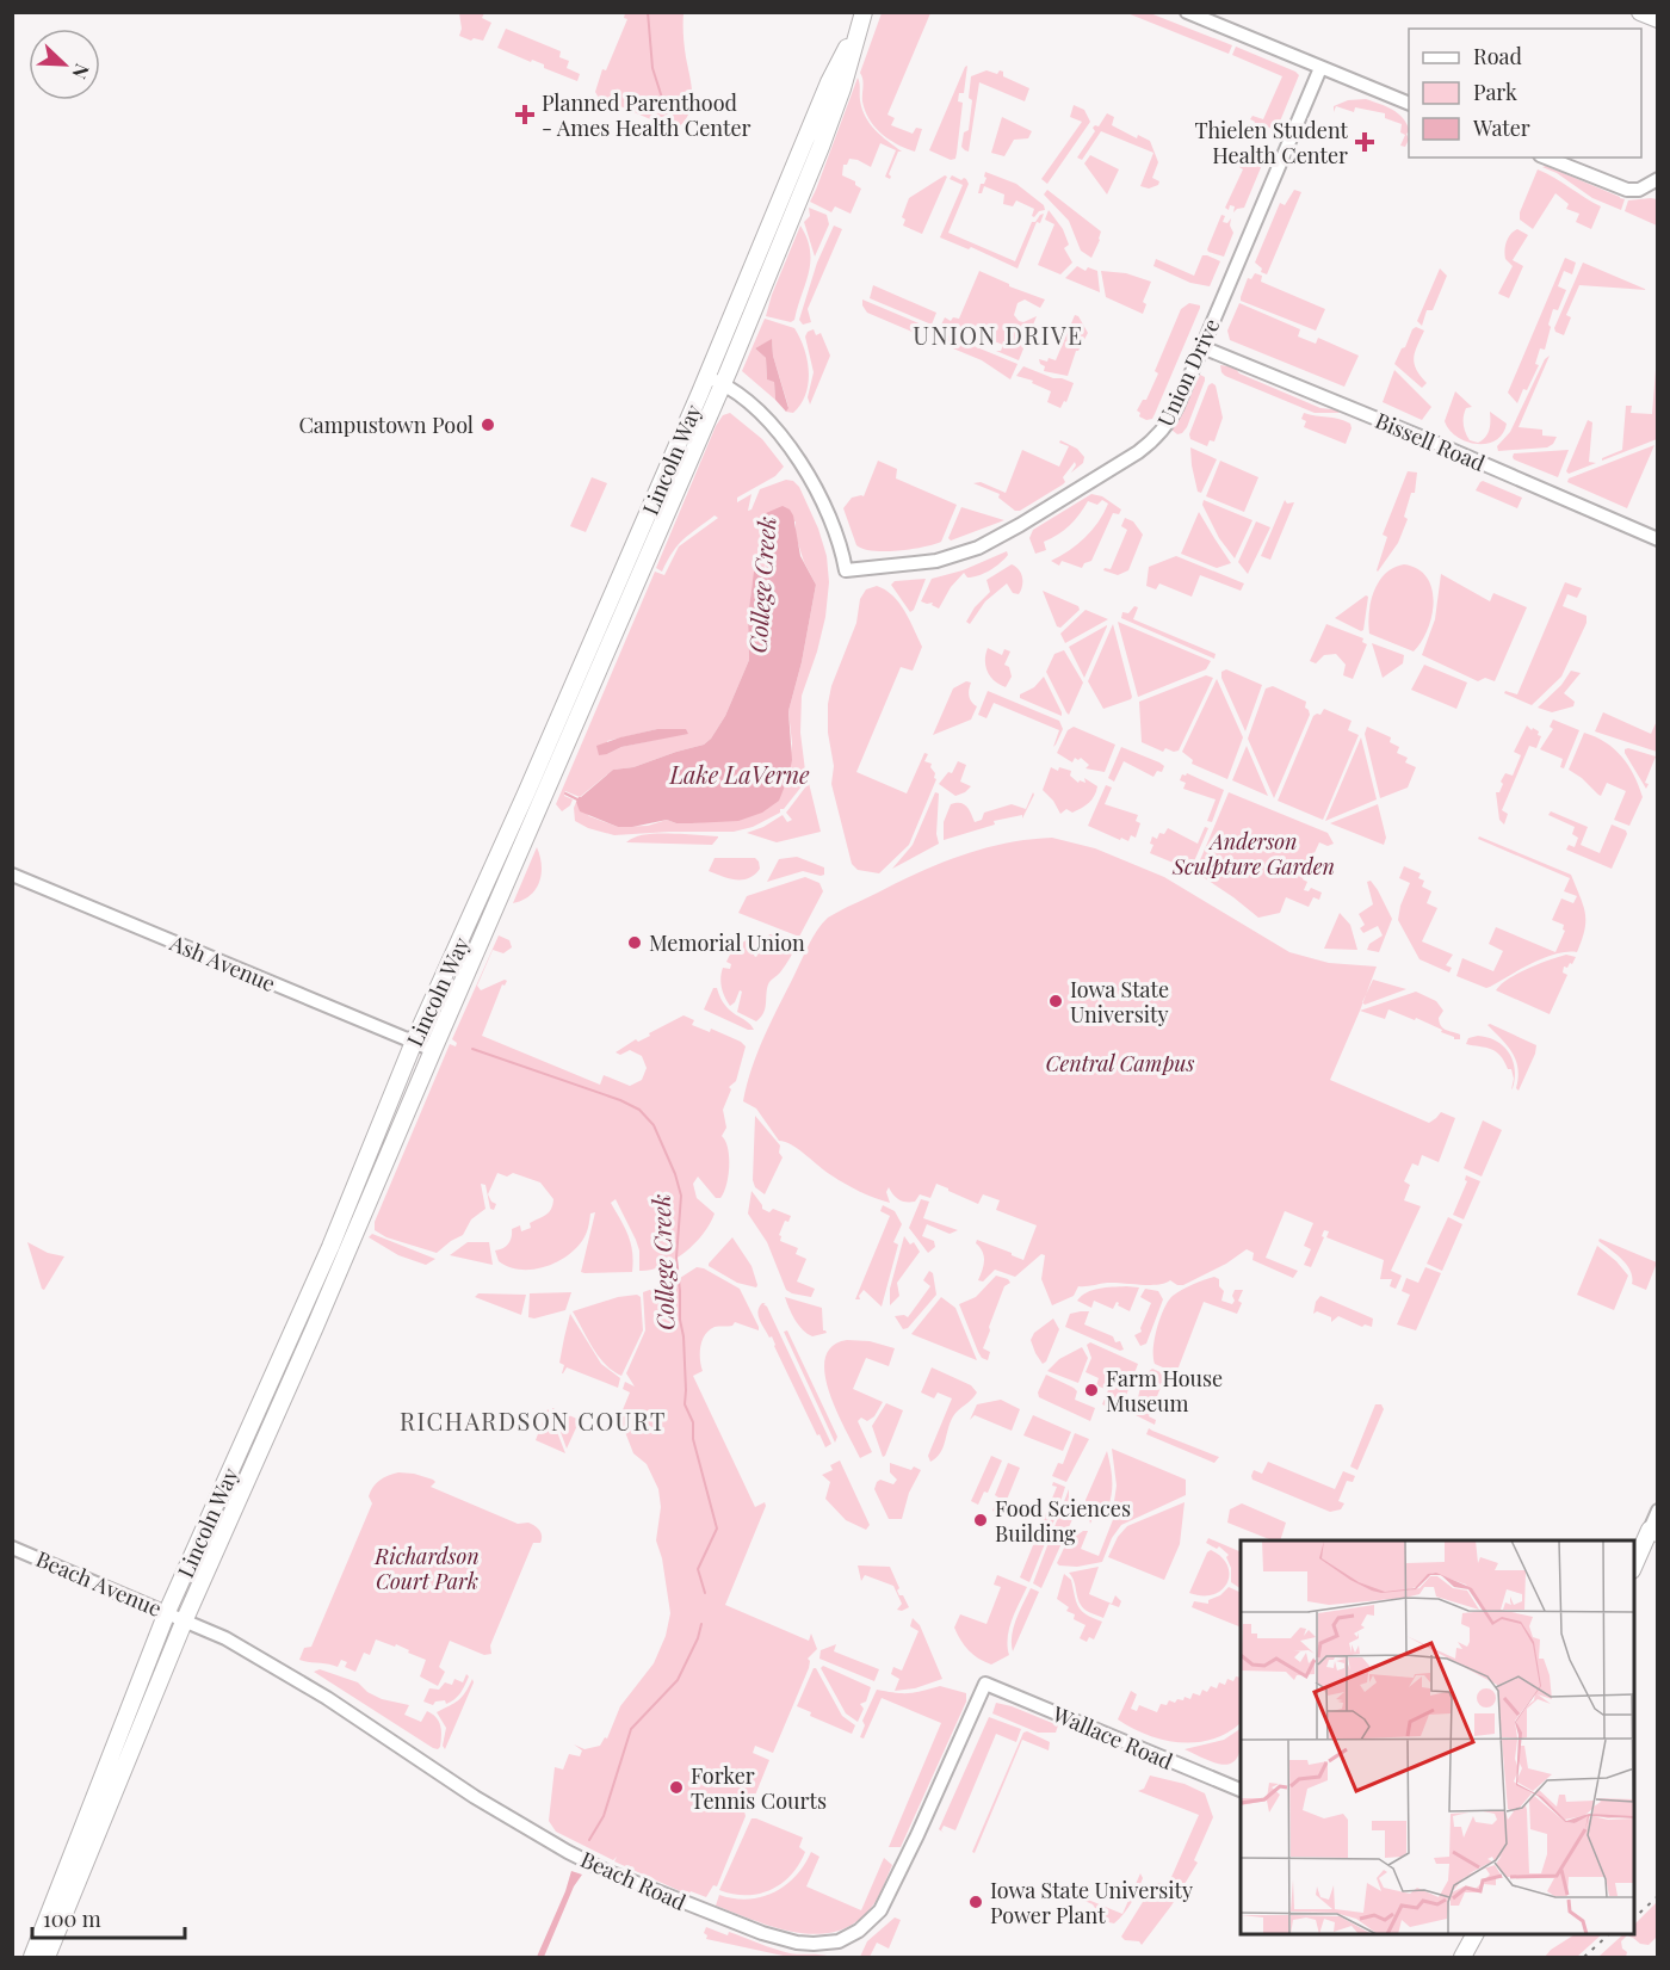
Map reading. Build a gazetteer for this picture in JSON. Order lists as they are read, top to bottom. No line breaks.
{"streets":{"main road":["Lincoln Way"],"street":["Union Drive","Bissell Road","Ash Avenue","Beach Avenue","Wallace Road","Beach Road"]},"crossings":[["Union Drive","Bissell Road"],["Union Drive","Lincoln Way"],["Lincoln Way","Ash Avenue"],["Lincoln Way","Beach Avenue"],["Lincoln Way","Beach Road"],["Beach Avenue","Beach Road"],["Wallace Road","Beach Road"]],"districts":["UNION DRIVE","RICHARDSON COURT"],"water":["College Creek","Lake LaVerne"],"parks":["Anderson Sculpture Garden","Central Campus","Richardson Court Park"],"places":{"health":["Planned Parenthood - Ames Health Center","Thielen Student Health Center"],"other":["Campustown Pool","Memorial Union","Iowa State University","Farm House Museum","Food Sciences Building","Forker Tennis Courts","Iowa State University Power Plant"]},"legend":["Road","Park","Water"],"scale_bar":"100 m","north":"bottom right"}
